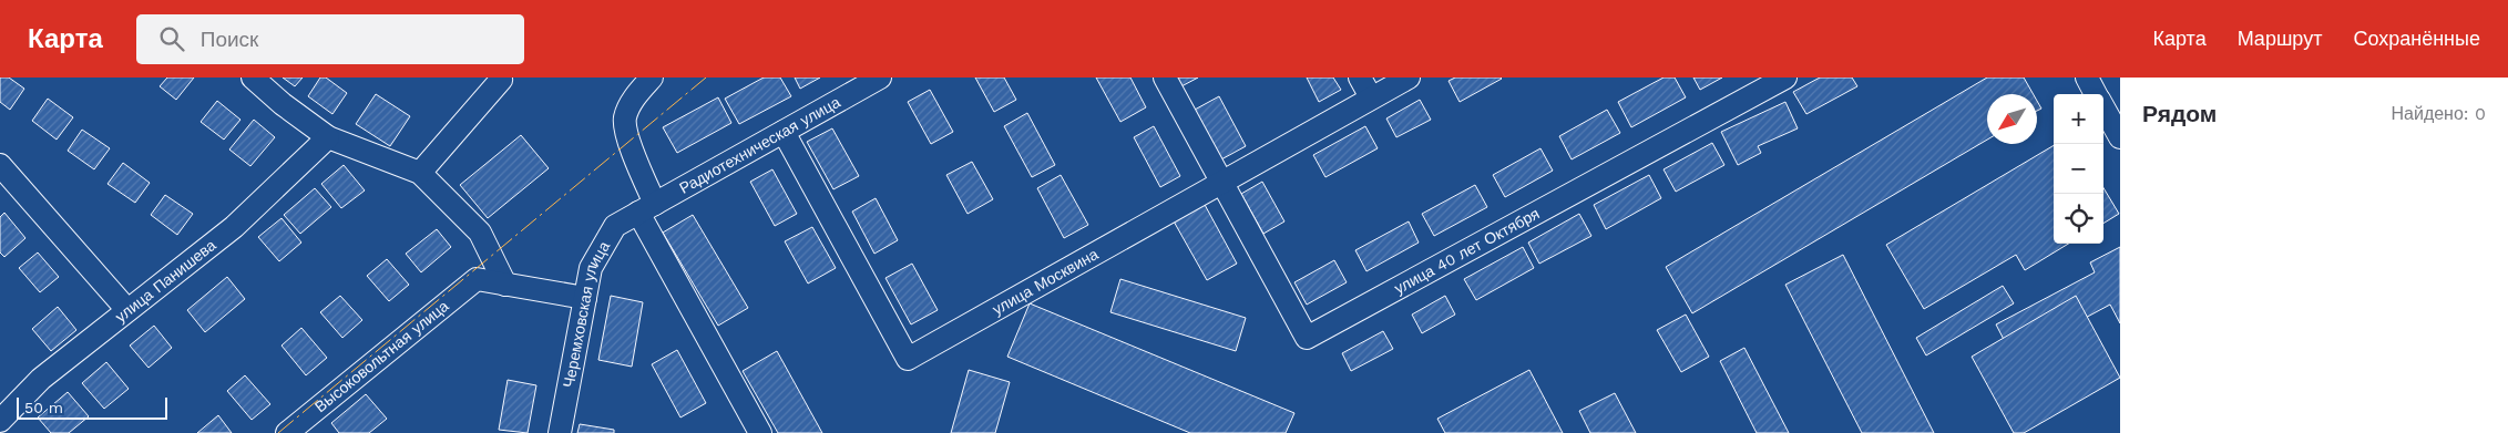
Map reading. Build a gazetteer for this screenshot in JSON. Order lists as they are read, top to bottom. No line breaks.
{"streets":{"street":["Радиотехническая улица","улица 40 лет Октября","улица Панишева","улица Москвина","Черемховская улица","Высоковольтная улица"]},"crossings":[["Радиотехническая улица","улица Москвина"],["Радиотехническая улица","Черемховская улица"],["улица 40 лет Октября","улица Москвина"]],"scale_bar":"50 m","north":"bottom left","page":{"header":"Карта","search":"Поиск","nav":["Карта","Маршрут","Сохранённые"],"heading":["Рядом","Найдено: 0"],"map_buttons":["+","−"],"scale":"50 m"}}
